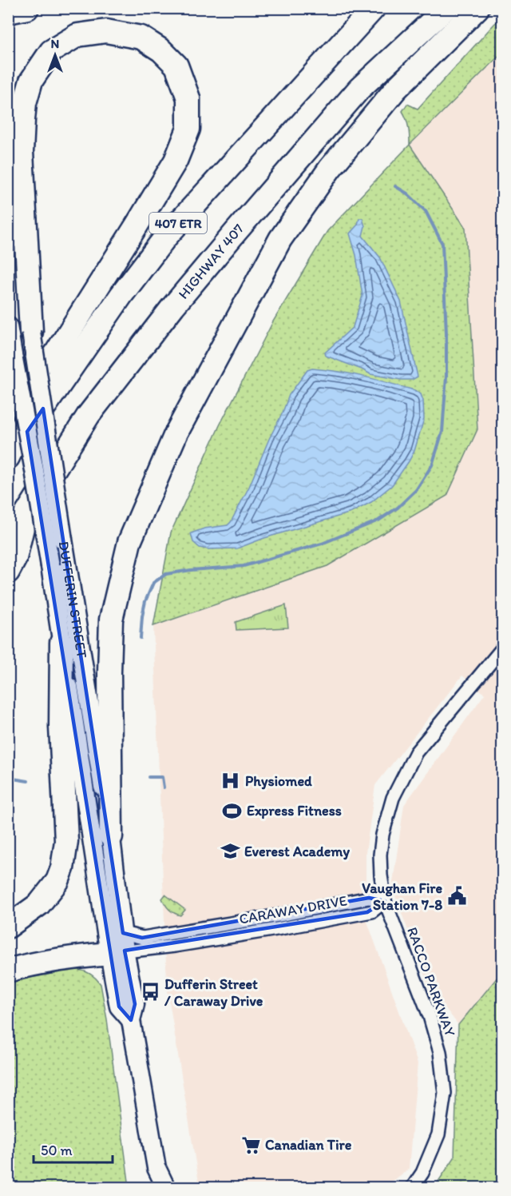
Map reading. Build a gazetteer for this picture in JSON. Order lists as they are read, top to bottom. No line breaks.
{"streets":{"highway":["407 ETR","HIGHWAY 407"],"main road":["DUFFERIN STREET"],"street":["CARAWAY DRIVE","RACCO PARKWAY"]},"crossings":[["DUFFERIN STREET","CARAWAY DRIVE"],["CARAWAY DRIVE","RACCO PARKWAY"]],"places":{"hospital":["Physiomed"],"sports":["Express Fitness"],"school or university":["Everest Academy"],"public building":["Vaughan Fire Station 7-8"],"bus stop":["Dufferin Street / Caraway Drive"],"supermarket":["Canadian Tire"]},"scale_bar":"50 m","north":"top"}
